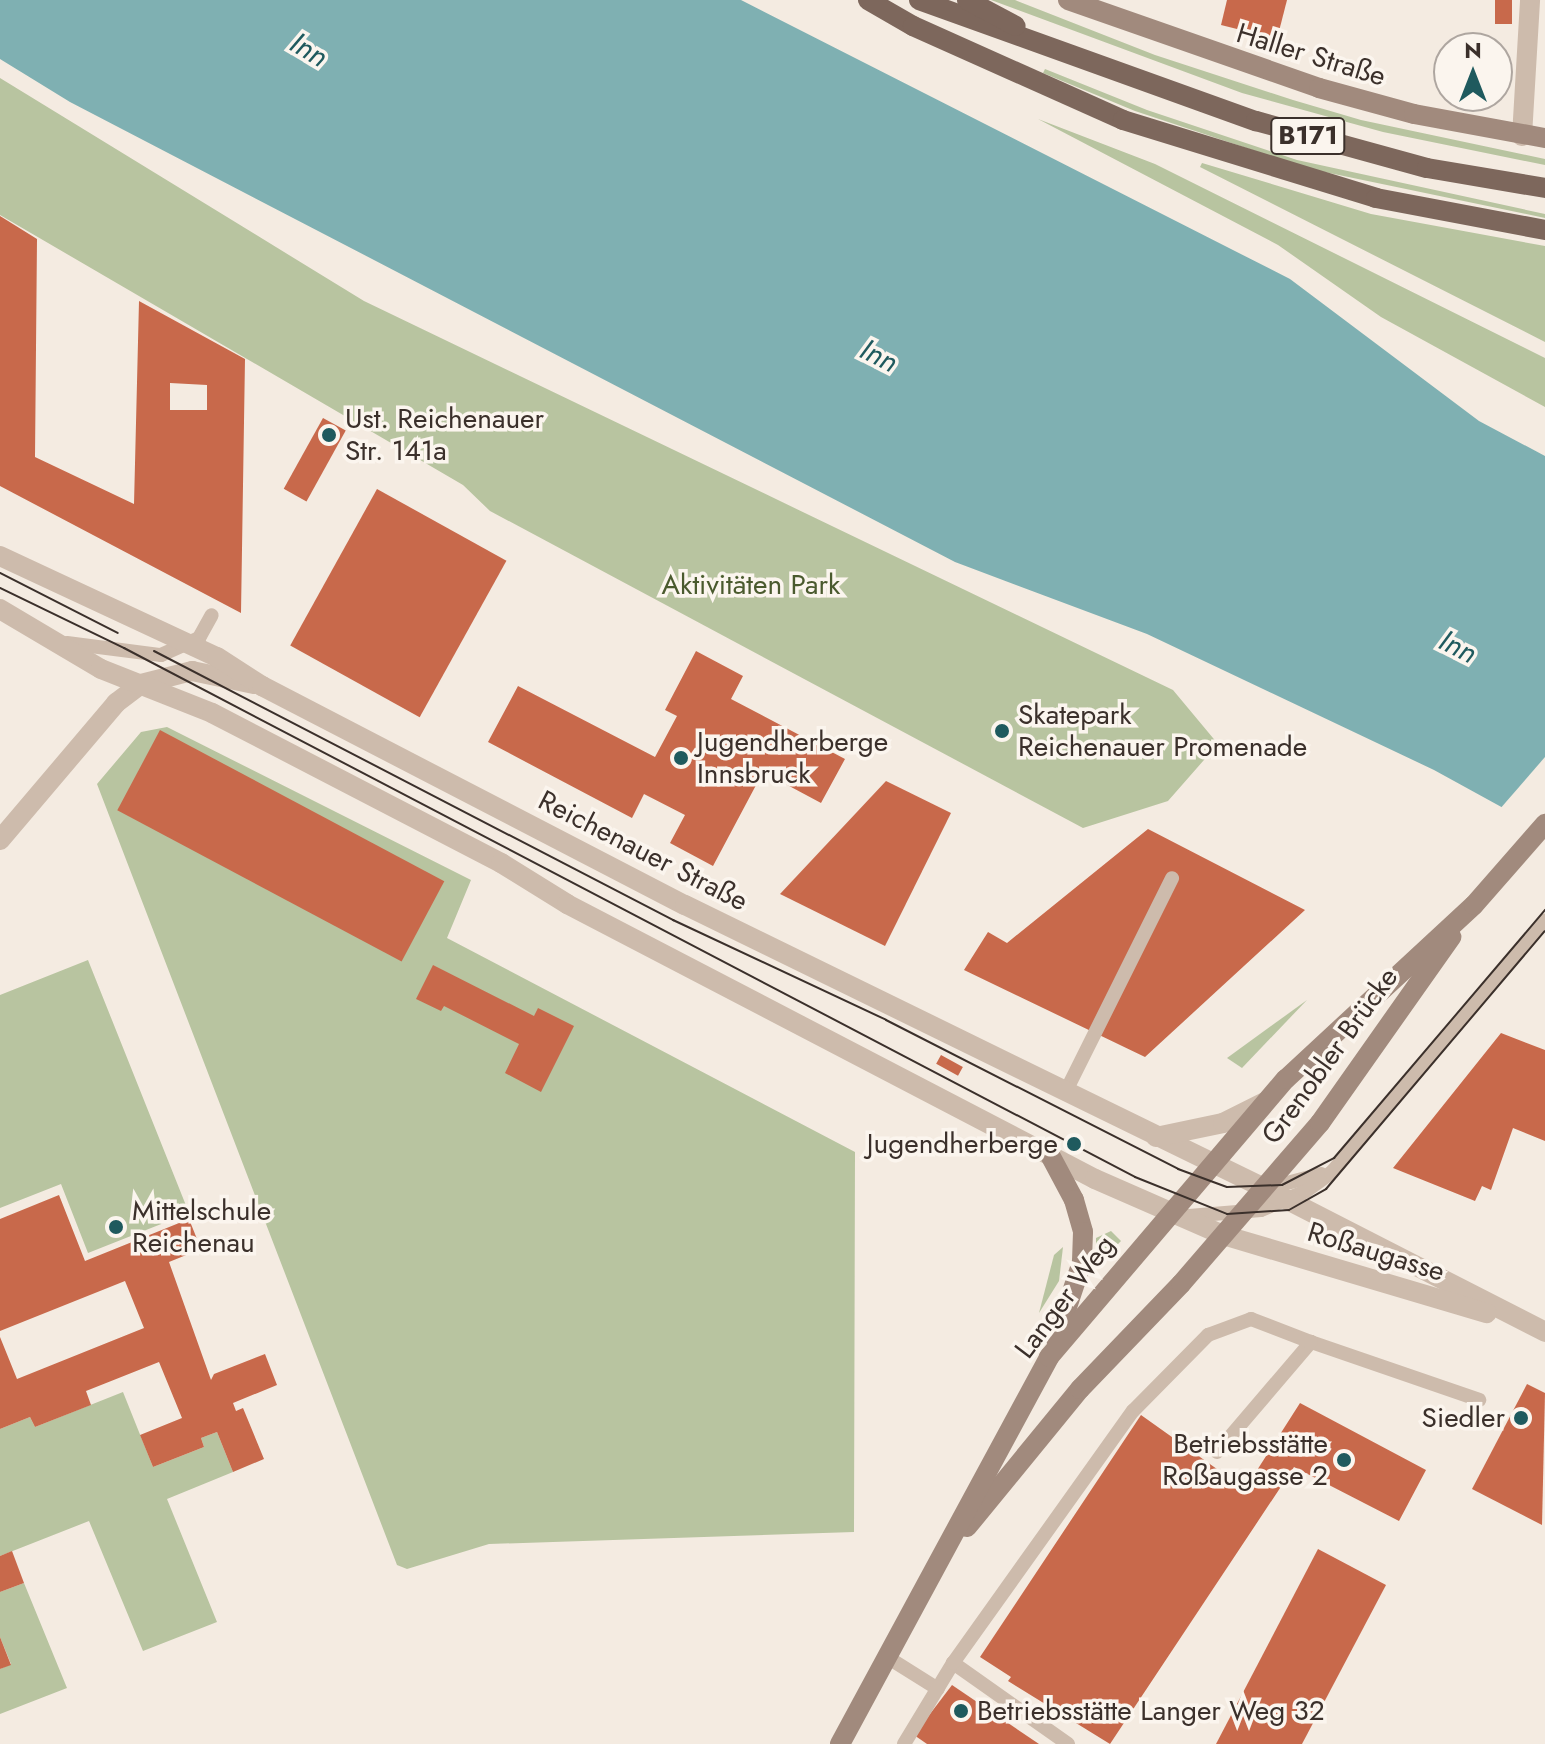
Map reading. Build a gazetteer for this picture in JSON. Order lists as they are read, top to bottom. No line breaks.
{"streets":{"main road":["Haller Straße","B171","Grenobler Brücke","Langer Weg"],"street":["Reichenauer Straße","Roßaugasse"]},"crossings":[["Reichenauer Straße","Grenobler Brücke"],["Reichenauer Straße","Roßaugasse"],["Reichenauer Straße","Langer Weg"],["Grenobler Brücke","Roßaugasse"],["Grenobler Brücke","Langer Weg"],["Roßaugasse","Langer Weg"]],"water":["Inn"],"parks":["Aktivitäten Park"],"places":["Ust. Reichenauer Str. 141a","Skatepark Reichenauer Promenade","Jugendherberge Innsbruck","Jugendherberge","Mittelschule Reichenau","Siedler","Betriebsstätte Roßaugasse 2","Betriebsstätte Langer Weg 32"],"north":"top"}
